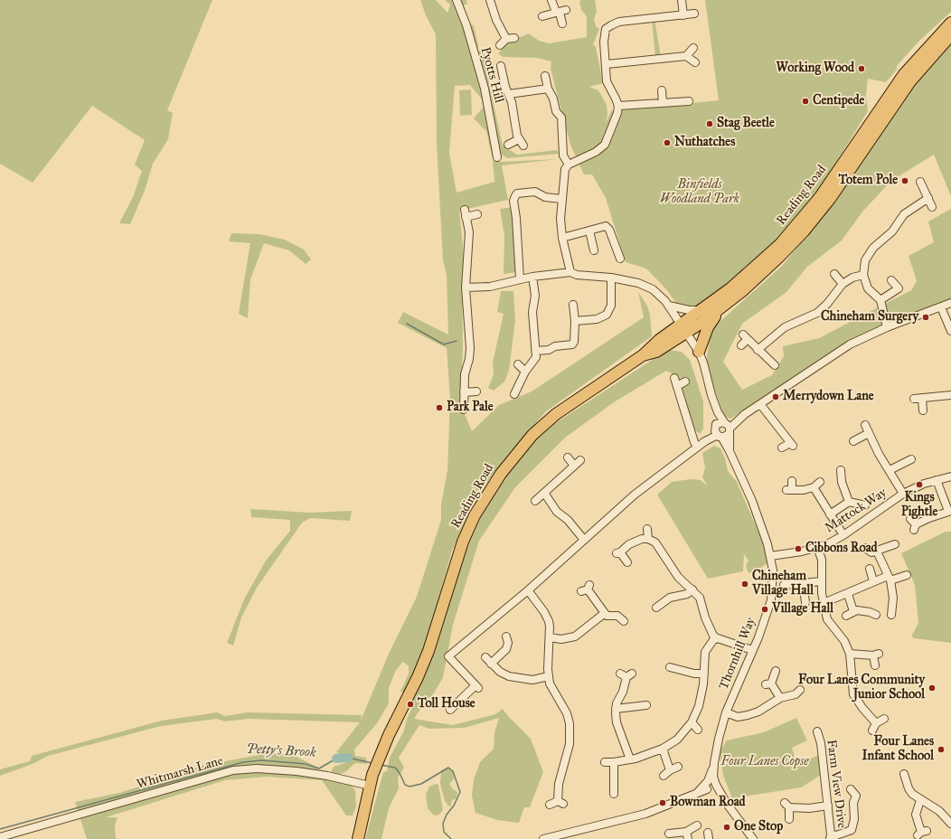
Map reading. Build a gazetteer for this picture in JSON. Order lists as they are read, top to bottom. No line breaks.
{"streets":{"highway":["Reading Road"],"street":["Pyotts Hill","Mattock Way","Thornhill Way","Whitmarsh Lane","Farm View Drive"]},"crossings":[["Reading Road","Thornhill Way"],["Reading Road","Whitmarsh Lane"],["Mattock Way","Thornhill Way"]],"water":["Petty's Brook"],"parks":["Binfields Woodland Park","Four Lanes Copse"],"places":["Working Wood","Centipede","Stag Beetle","Nuthatches","Totem Pole","Chineham Surgery","Merrydown Lane","Park Pale","Kings Pightle","Cibbons Road","Chineham Village Hall","Village Hall","Four Lanes Community Junior School","Toll House","Four Lanes Infant School","Bowman Road","One Stop"]}
